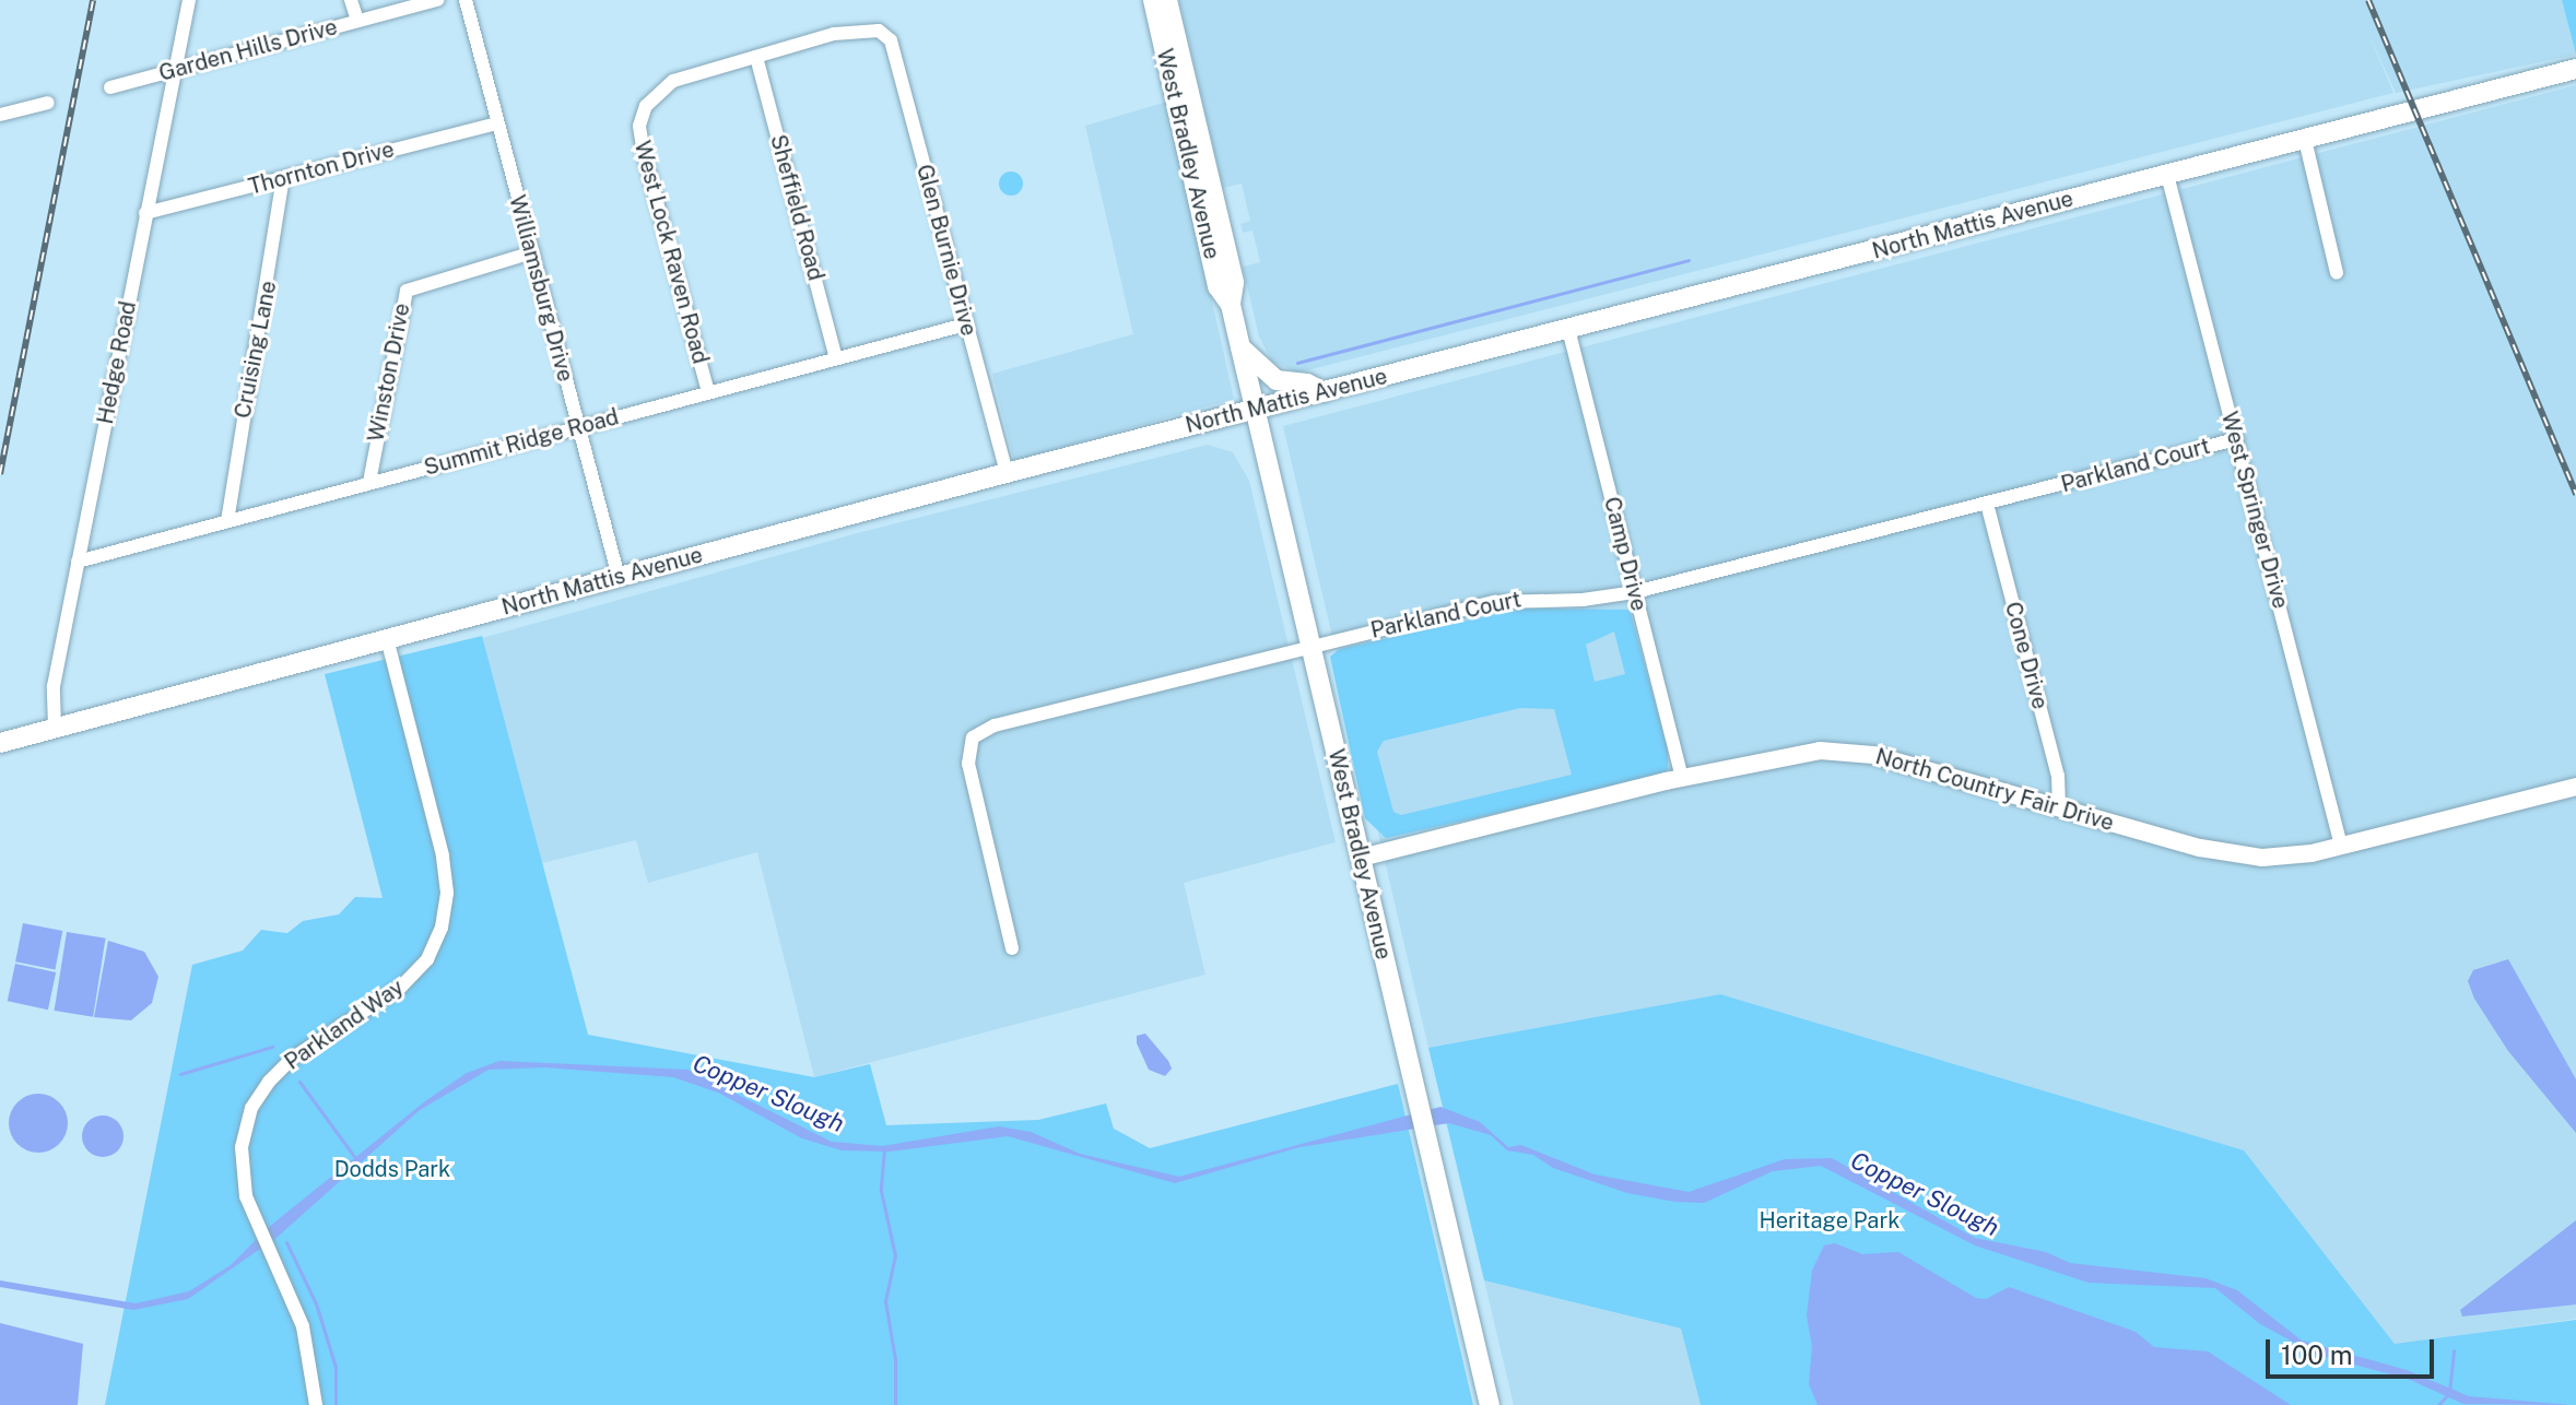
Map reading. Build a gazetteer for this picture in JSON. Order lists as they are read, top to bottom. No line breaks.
{"streets":{"main road":["West Bradley Avenue","North Mattis Avenue"],"street":["Garden Hills Drive","Thornton Drive","Sheffield Road","Glen Burnie Drive","West Lock Raven Road","Williamsburg Drive","Cruising Lane","Hedge Road","Winston Drive","Summit Ridge Road","Parkland Court","West Springer Drive","Camp Drive","Cone Drive","North Country Fair Drive","Parkland Way"]},"crossings":[["Garden Hills Drive","Hedge Road"],["West Bradley Avenue","North Mattis Avenue"],["West Bradley Avenue","Parkland Court"],["West Bradley Avenue","North Country Fair Drive"],["Thornton Drive","Williamsburg Drive"],["Thornton Drive","Cruising Lane"],["Thornton Drive","Hedge Road"],["Sheffield Road","Glen Burnie Drive"],["Sheffield Road","West Lock Raven Road"],["Sheffield Road","Summit Ridge Road"],["North Mattis Avenue","Glen Burnie Drive"],["North Mattis Avenue","Williamsburg Drive"],["North Mattis Avenue","Hedge Road"],["North Mattis Avenue","West Springer Drive"],["North Mattis Avenue","Camp Drive"],["North Mattis Avenue","Parkland Way"],["Glen Burnie Drive","West Lock Raven Road"],["Glen Burnie Drive","Summit Ridge Road"],["West Lock Raven Road","Summit Ridge Road"],["Williamsburg Drive","Winston Drive"],["Williamsburg Drive","Summit Ridge Road"],["Cruising Lane","Summit Ridge Road"],["Hedge Road","Summit Ridge Road"],["Winston Drive","Summit Ridge Road"],["Parkland Court","West Springer Drive"],["Parkland Court","Camp Drive"],["Parkland Court","Cone Drive"],["West Springer Drive","North Country Fair Drive"],["Camp Drive","North Country Fair Drive"],["Cone Drive","North Country Fair Drive"]],"water":["Copper Slough"],"parks":["Dodds Park","Heritage Park"],"scale_bar":"100 m"}
